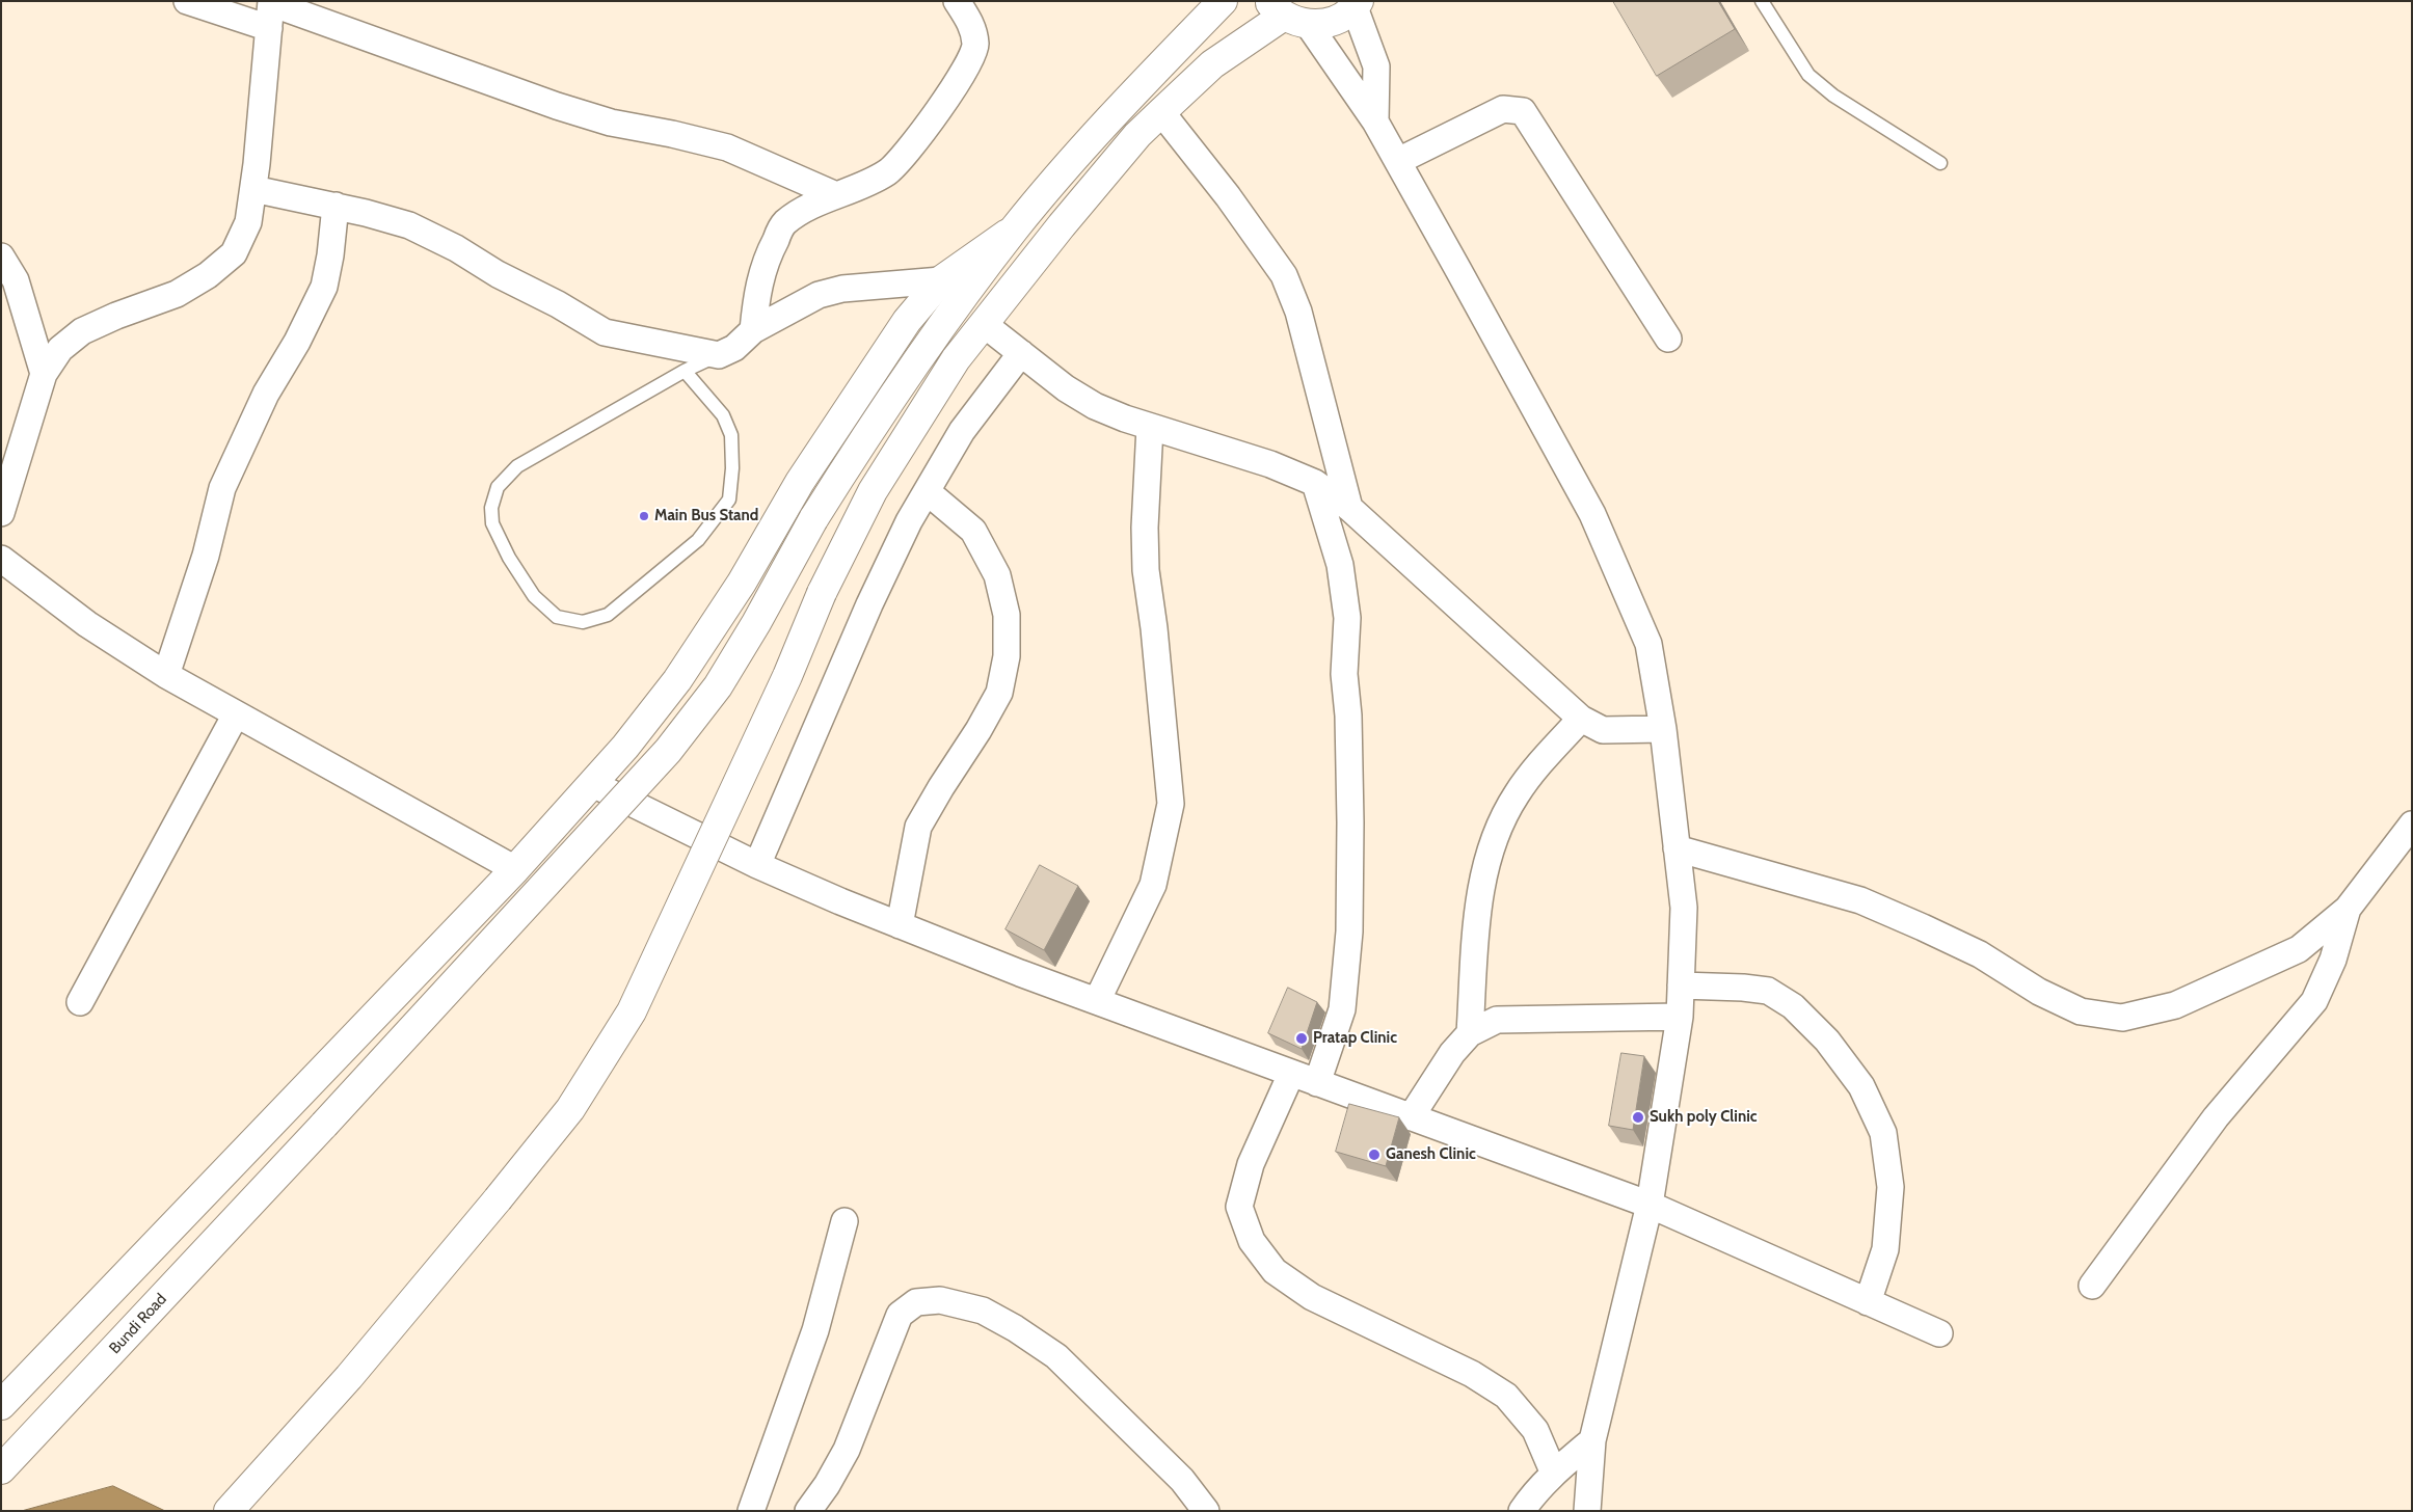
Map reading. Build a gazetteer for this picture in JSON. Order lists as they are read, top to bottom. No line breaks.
{"streets":{"main road":["Bundi Road"]},"places":["Main Bus Stand","Pratap Clinic","Sukh poly Clinic","Ganesh Clinic"]}
